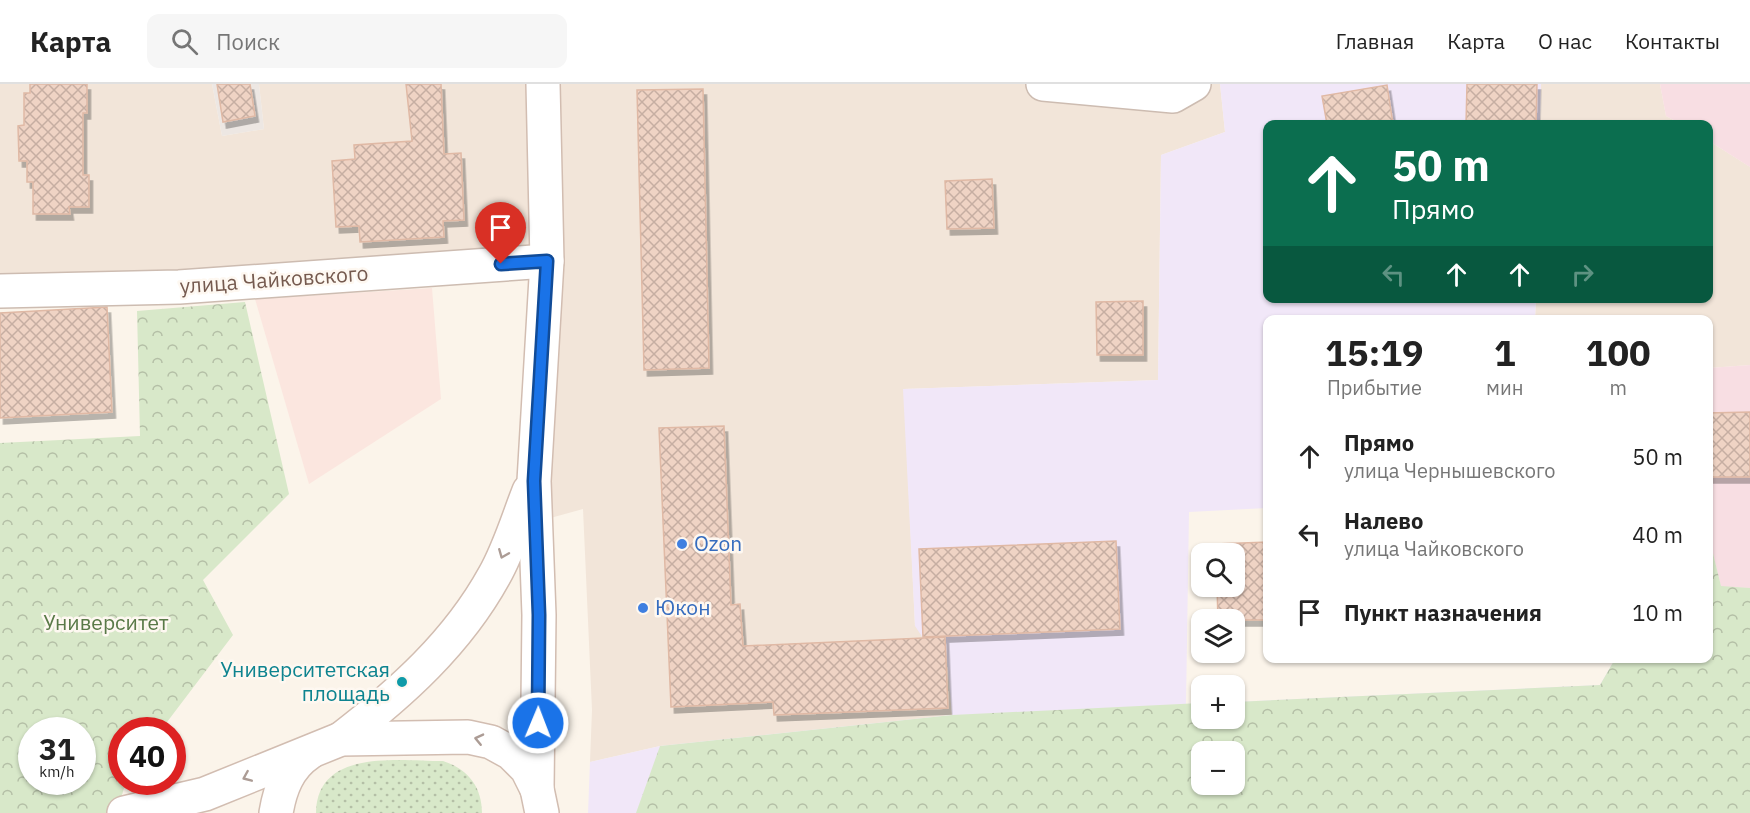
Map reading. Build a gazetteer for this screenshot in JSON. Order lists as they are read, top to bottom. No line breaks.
{"streets":{"street":["улица Чайковского"]},"parks":["Университет"],"places":["Ozon","Юкон","Университетская площадь"],"page":{"header":"Карта","search":"Поиск","nav":["Главная","Карта","О нас","Контакты"],"turn":["50 m","Прямо"],"eta":["15:19","Прибытие","1","мин","100","m"],"list":[{"name":"Прямо","note":"улица Чернышевского","value":"50 m"},{"name":"Налево","note":"улица Чайковского","value":"40 m"},{"name":"Пункт назначения","value":"10 m"}],"map_buttons":["+","−"],"speed":"31 km/h","limit":"40"}}
